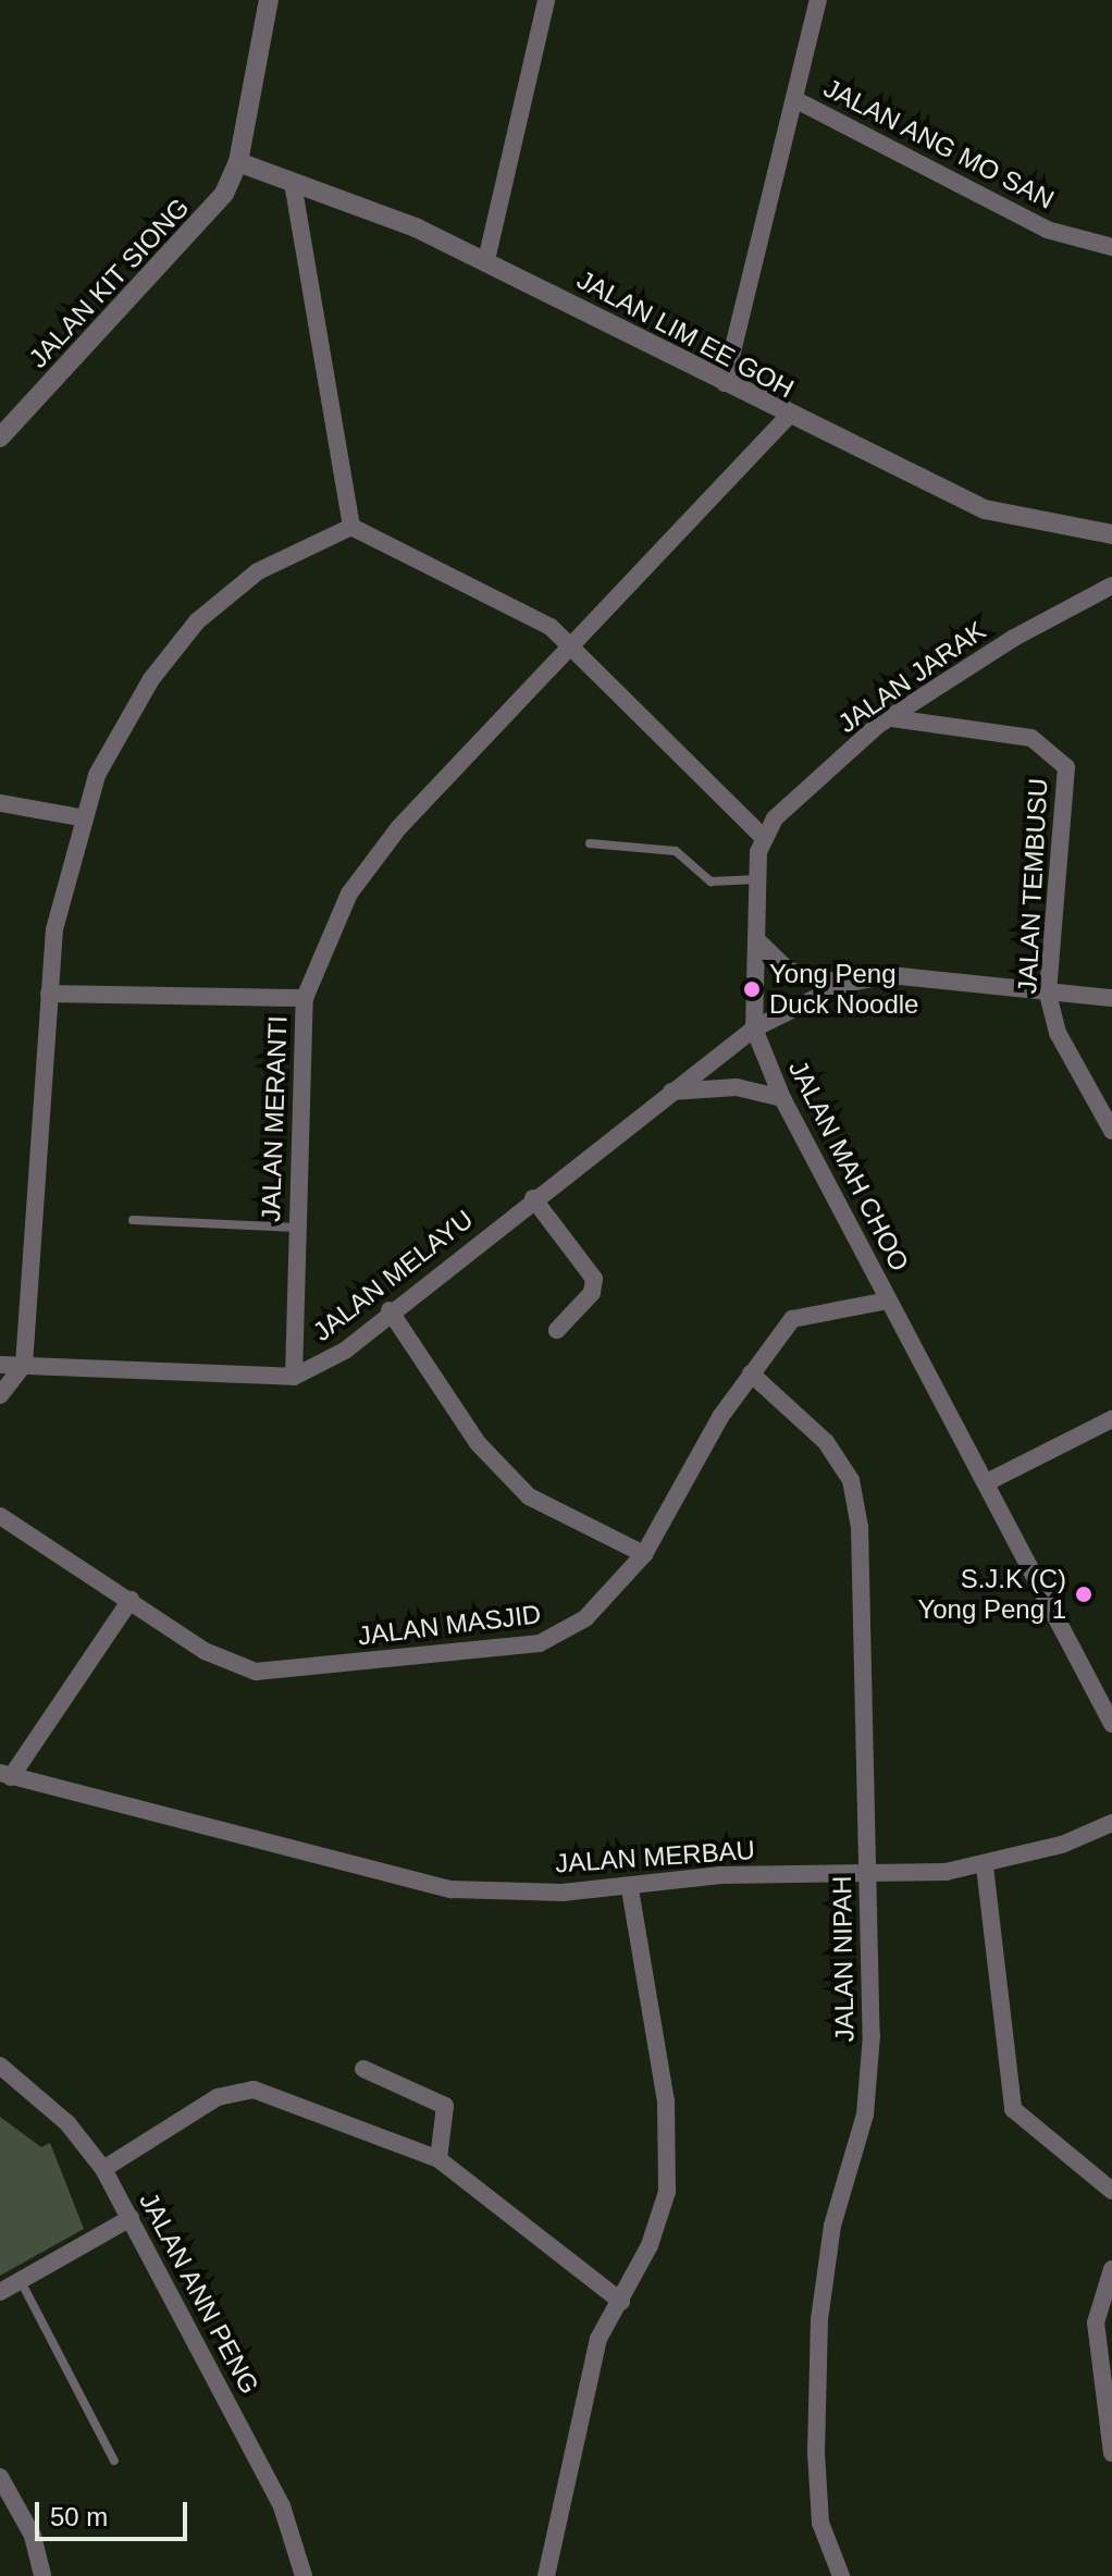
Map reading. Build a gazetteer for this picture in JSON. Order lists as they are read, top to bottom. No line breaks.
{"streets":{"street":["JALAN ANG MO SAN","JALAN KIT SIONG","JALAN LIM EE GOH","JALAN JARAK","JALAN TEMBUSU","JALAN MERANTI","JALAN MAH CHOO","JALAN MELAYU","JALAN MASJID","JALAN MERBAU","JALAN NIPAH","JALAN ANN PENG"]},"crossings":[["JALAN KIT SIONG","JALAN LIM EE GOH"],["JALAN LIM EE GOH","JALAN MERANTI"],["JALAN JARAK","JALAN TEMBUSU"],["JALAN JARAK","JALAN MAH CHOO"],["JALAN MERANTI","JALAN MELAYU"],["JALAN MAH CHOO","JALAN MELAYU"],["JALAN MAH CHOO","JALAN MASJID"],["JALAN MASJID","JALAN NIPAH"],["JALAN MERBAU","JALAN NIPAH"]],"places":["Yong Peng Duck Noodle","S.J.K (C) Yong Peng 1"],"scale_bar":"50 m"}
